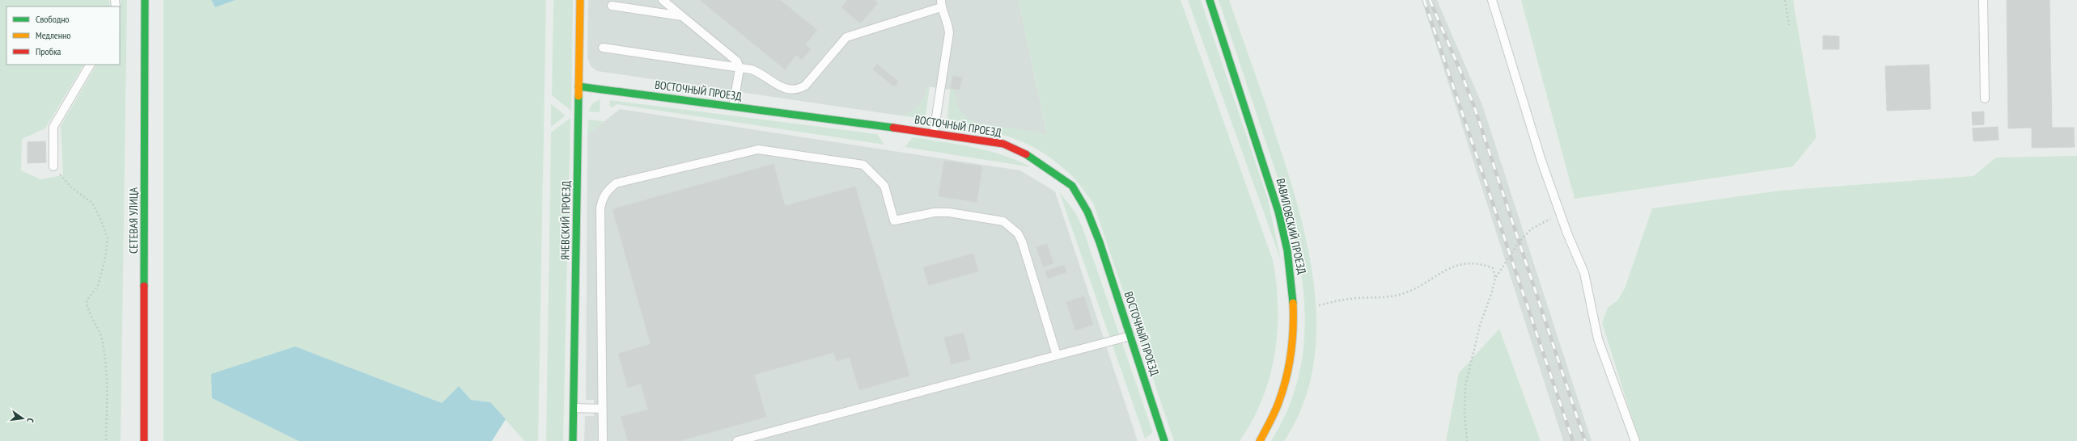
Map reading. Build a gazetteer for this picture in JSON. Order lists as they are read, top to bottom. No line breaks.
{"streets":{"street":["ВОСТОЧНЫЙ ПРОЕЗД","СЕТЕВАЯ УЛИЦА","ЯЧЕВСКИЙ ПРОЕЗД","ВАВИЛОВСКИЙ ПРОЕЗД"]},"crossings":[["ВОСТОЧНЫЙ ПРОЕЗД","ЯЧЕВСКИЙ ПРОЕЗД"]],"legend":["Свободно","Медленно","Пробка"],"north":"right"}
